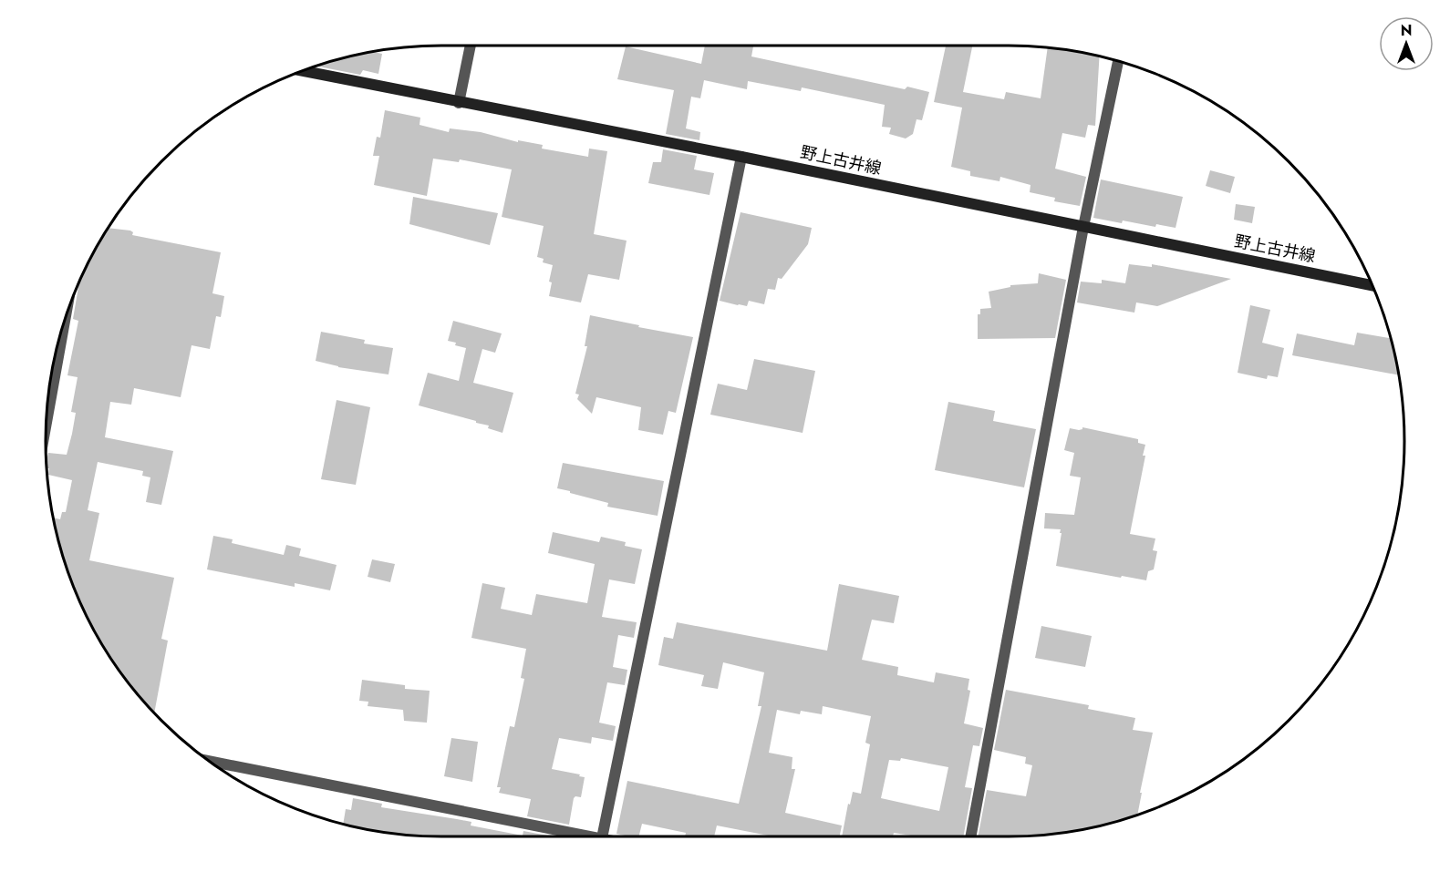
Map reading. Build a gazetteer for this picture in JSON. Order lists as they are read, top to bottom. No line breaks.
{"streets":{"main road":["野上古井線"]},"north":"top"}
